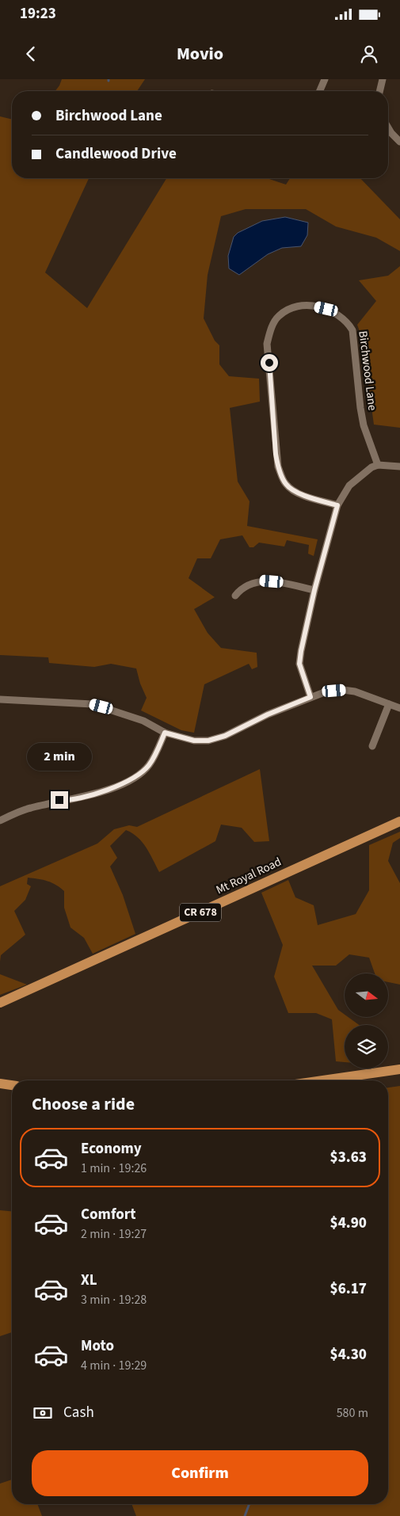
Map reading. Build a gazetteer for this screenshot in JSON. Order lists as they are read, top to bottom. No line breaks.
{"streets":{"main road":["Mt Royal Road","CR 678"],"street":["Birchwood Lane"]},"north":"right","page":{"status":"19:23","header":"Movio","banner":["Birchwood Lane","Candlewood Drive"],"bubble":"2 min","heading":"Choose a ride","list":[{"name":"Economy","note":"1 min · 19:26","value":"$3.63"},{"name":"Comfort","note":"2 min · 19:27","value":"$4.90"},{"name":"XL","note":"3 min · 19:28","value":"$6.17"},{"name":"Moto","note":"4 min · 19:29","value":"$4.30"}],"pay":["Cash","580 m"],"buttons":"Confirm"}}
